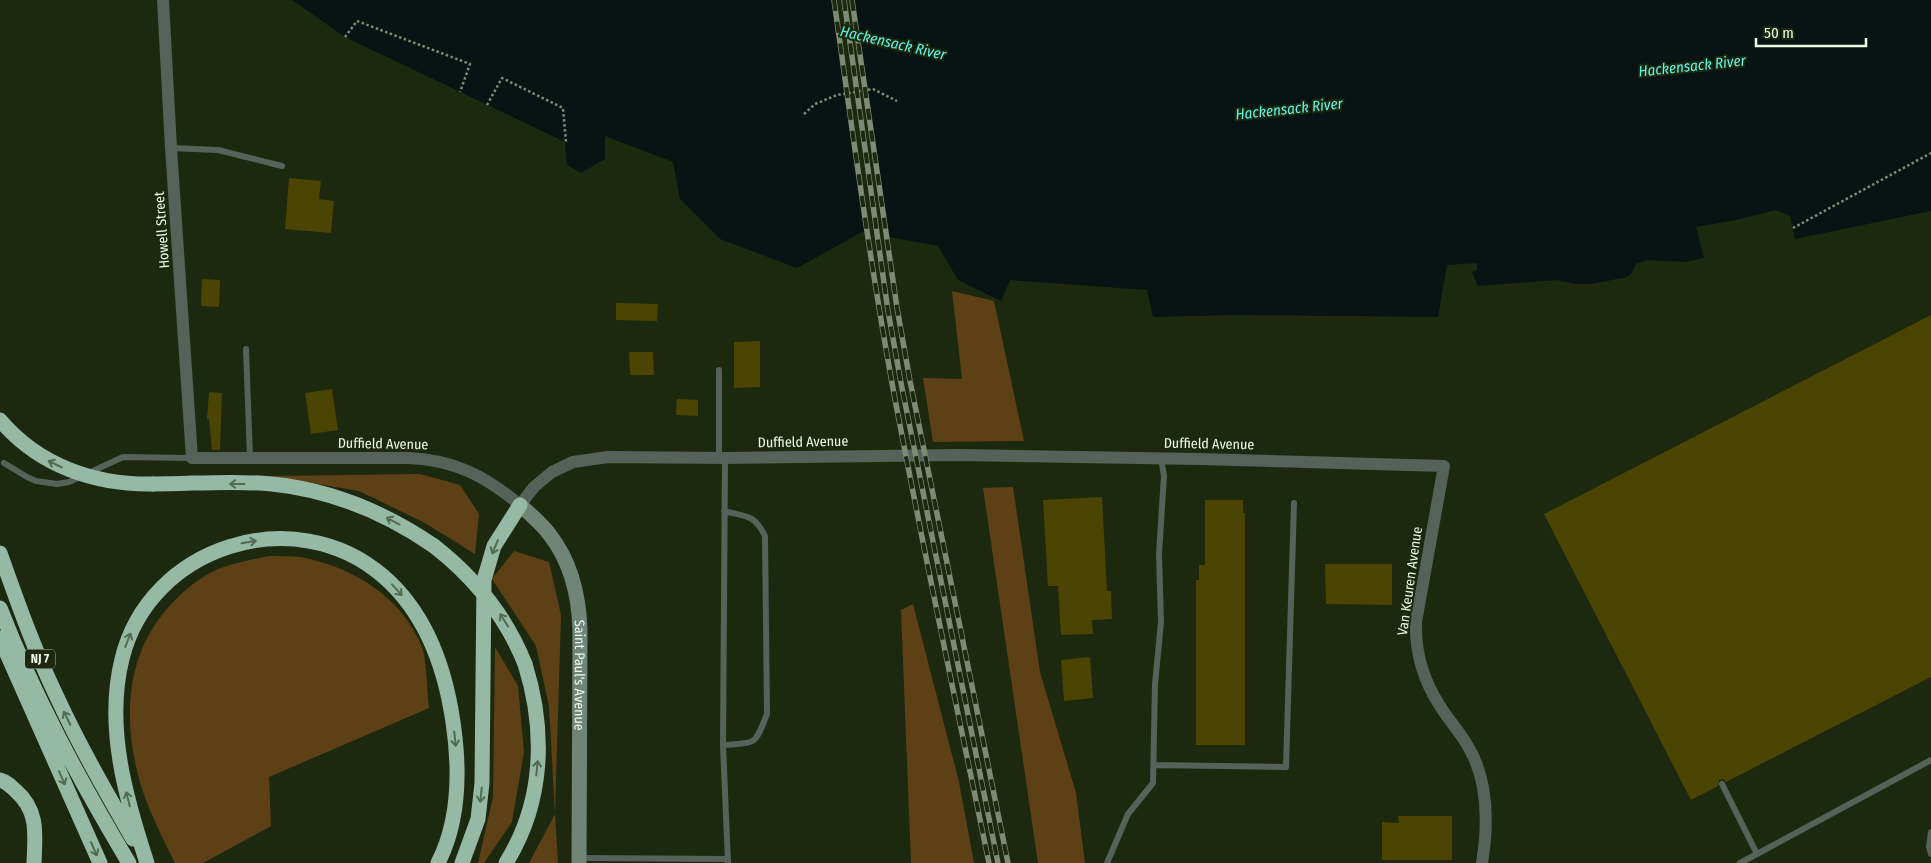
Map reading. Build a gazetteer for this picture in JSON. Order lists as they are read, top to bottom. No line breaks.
{"streets":{"highway":["NJ 7"],"street":["Howell Street","Duffield Avenue","Van Keuren Avenue","Saint Paul's Avenue"]},"crossings":[["Howell Street","Duffield Avenue"],["Duffield Avenue","Van Keuren Avenue"],["Duffield Avenue","Saint Paul's Avenue"]],"water":["Hackensack River"],"scale_bar":"50 m"}
